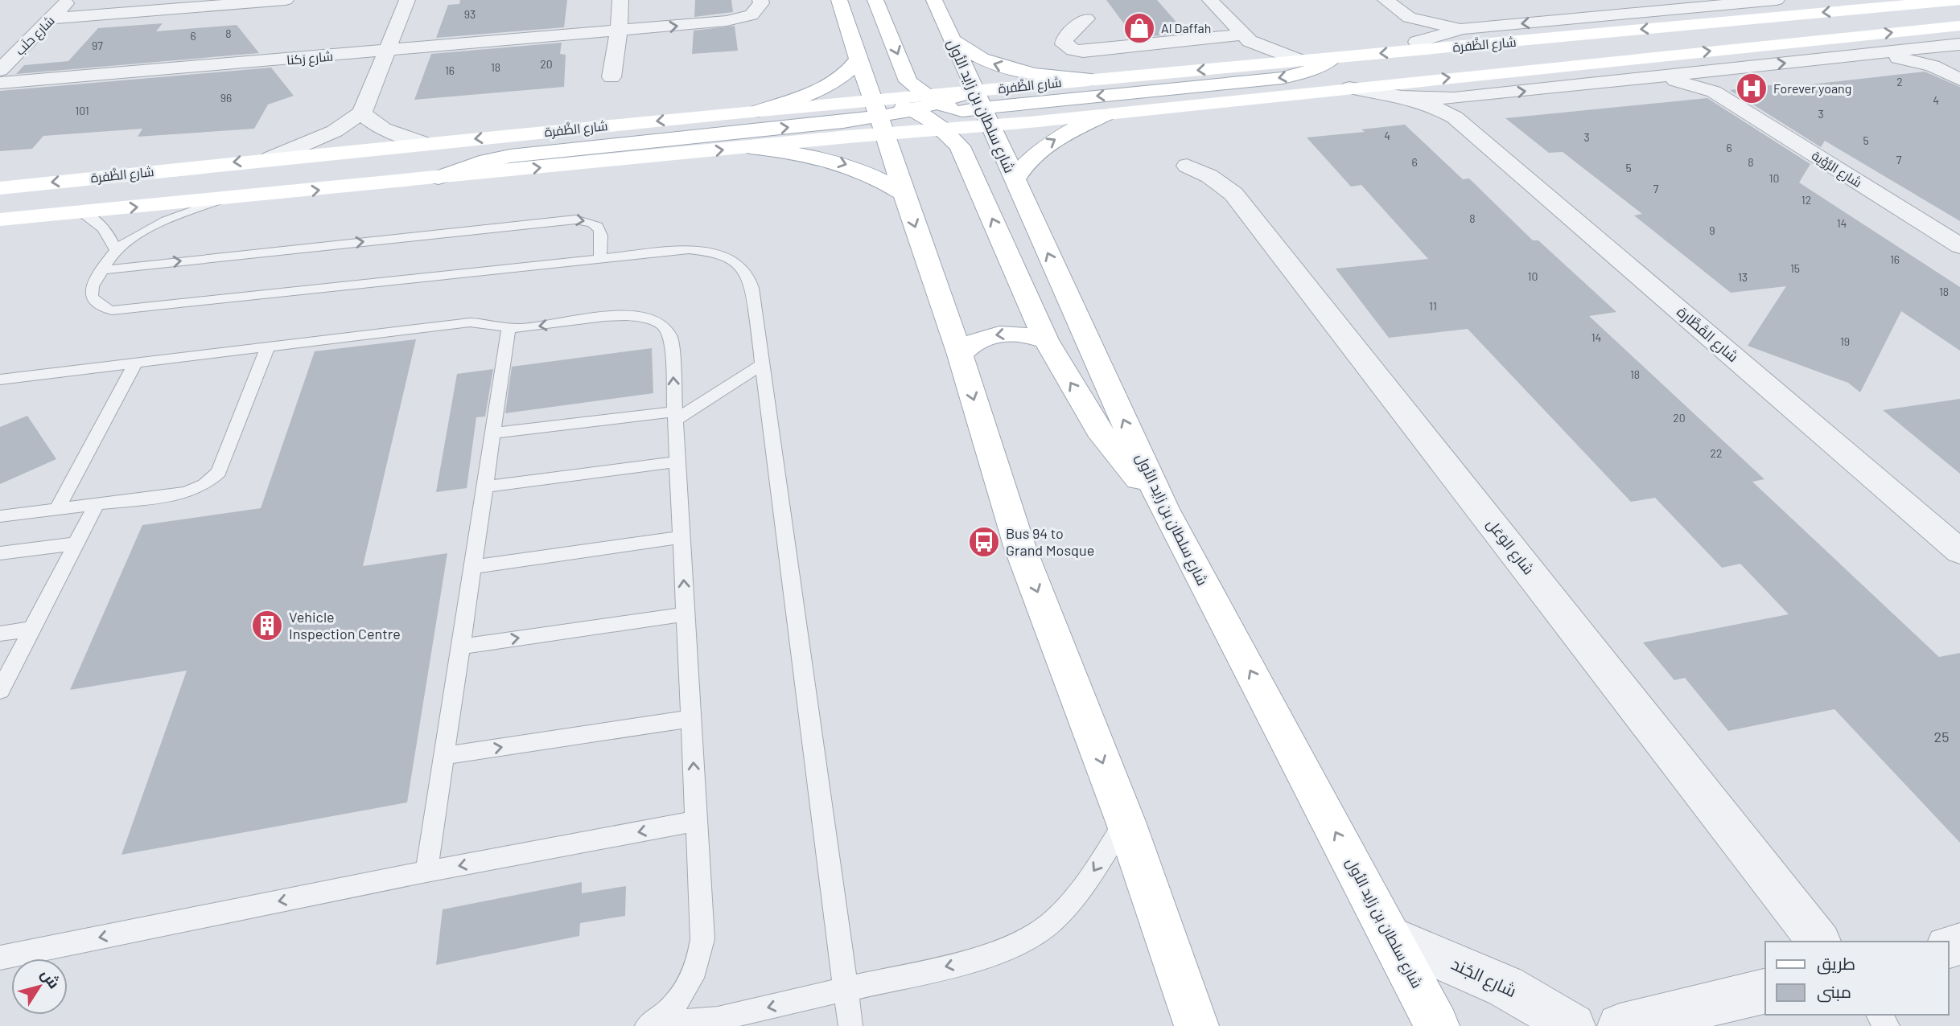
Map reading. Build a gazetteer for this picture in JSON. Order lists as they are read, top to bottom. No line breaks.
{"streets":{"main road":["شارع الظَّفرة","شارع سلطان بن زايد الأول"],"street":["شارع حلَب","شارع رَكنا","شارع الرُّؤية","شارع القَطَّارة","شارع الوَعَل","شارع الجُند"]},"crossings":[["شارع الظَّفرة","شارع سلطان بن زايد الأول"],["شارع الظَّفرة","شارع الرُّؤية"],["شارع الظَّفرة","شارع القَطَّارة"],["شارع سلطان بن زايد الأول","شارع الجُند"]],"places":{"shop":["Al Daffah"],"hospital":["Forever yoang"],"bus stop":["Bus 94 to Grand Mosque"],"building":["Vehicle Inspection Centre"]},"house_numbers":["93","8","6","97","20","18","16","2","96","4","101","3","4","3","5","6","7","6","8","5","10","7","12","8","14","9","16","15","10","13","18","11","14","19","18","20","22","25"],"legend":["طريق","مبنى"],"north":"top right"}
